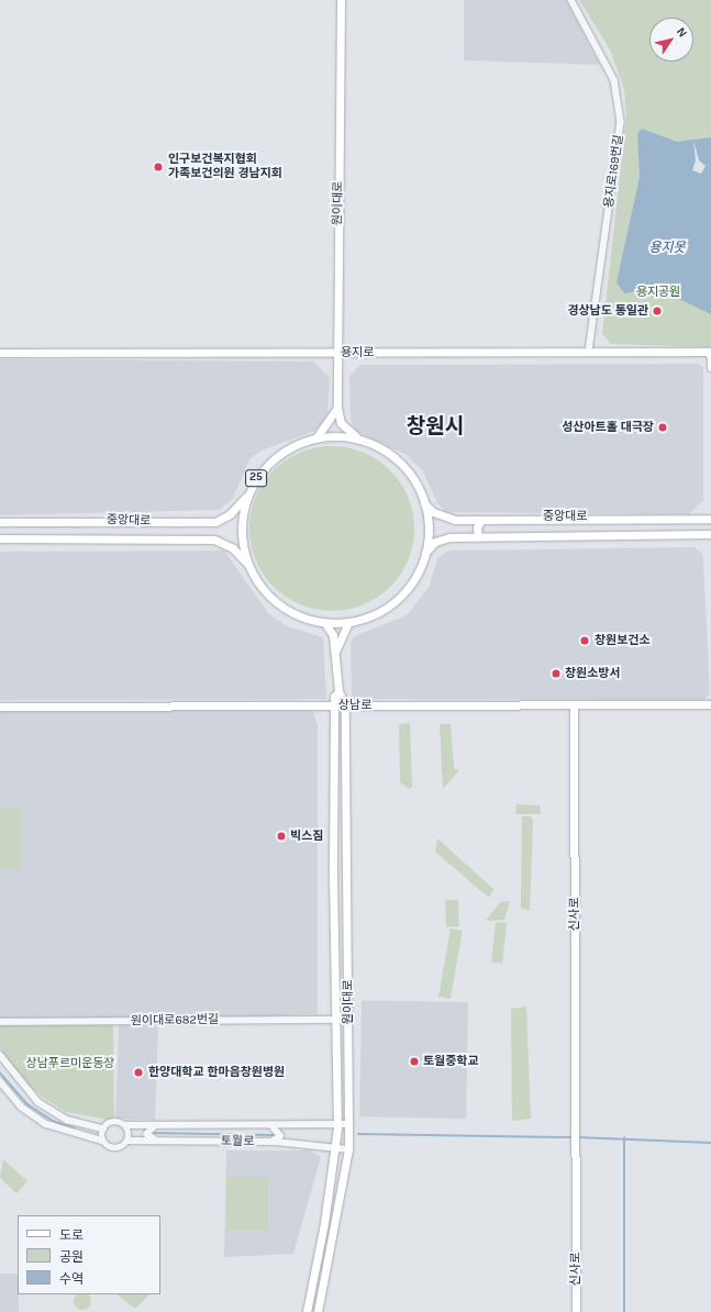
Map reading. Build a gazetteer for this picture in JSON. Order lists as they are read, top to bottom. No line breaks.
{"streets":{"main road":["원이대로","용지로","25","중앙대로","상남로","신사로"],"street":["용지로169번길","원이대로682번길","토월로"]},"crossings":[["용지로169번길","용지로"],["원이대로","용지로"],["원이대로","25"],["원이대로","상남로"],["원이대로","원이대로682번길"],["원이대로","토월로"],["25","중앙대로"],["상남로","신사로"]],"districts":["창원시"],"water":["용지못"],"parks":["용지공원","상남푸르미운동장"],"places":["인구보건복지협회 가족보건의원 경남지회","경상남도 통일관","성산아트홀 대극장","창원보건소","창원소방서","빅스짐","토월중학교","한양대학교 한마음창원병원"],"legend":["도로","공원","수역"],"north":"top right"}
